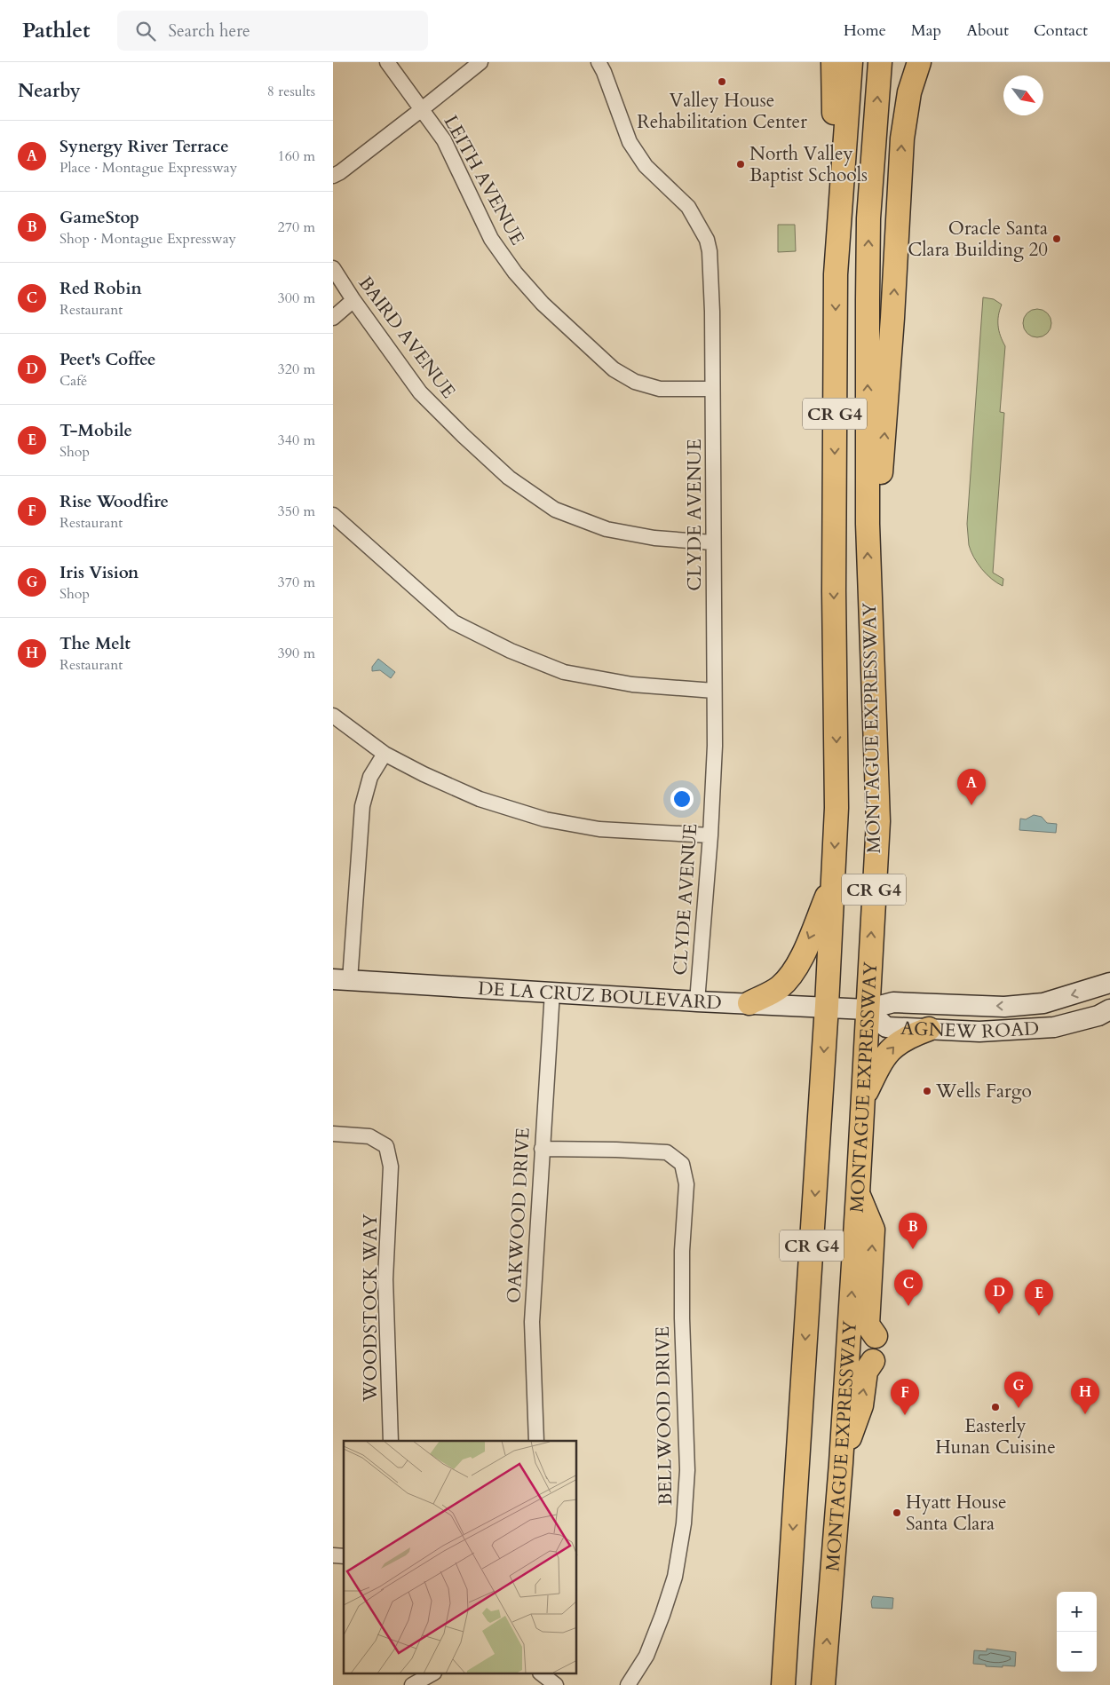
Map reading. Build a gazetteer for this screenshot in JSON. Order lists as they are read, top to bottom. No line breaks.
{"streets":{"highway":["CR G4","MONTAGUE EXPRESSWAY"],"main road":["DE LA CRUZ BOULEVARD","AGNEW ROAD"],"street":["LEITH AVENUE","BAIRD AVENUE","CLYDE AVENUE","OAKWOOD DRIVE","WOODSTOCK WAY","BELLWOOD DRIVE"]},"crossings":[["LEITH AVENUE","CLYDE AVENUE"],["BAIRD AVENUE","CLYDE AVENUE"],["CLYDE AVENUE","DE LA CRUZ BOULEVARD"],["MONTAGUE EXPRESSWAY","DE LA CRUZ BOULEVARD"],["MONTAGUE EXPRESSWAY","AGNEW ROAD"],["DE LA CRUZ BOULEVARD","AGNEW ROAD"],["DE LA CRUZ BOULEVARD","OAKWOOD DRIVE"],["OAKWOOD DRIVE","BELLWOOD DRIVE"]],"places":["Valley House Rehabilitation Center","North Valley Baptist Schools","Oracle Santa Clara Building 20","Wells Fargo","Easterly Hunan Cuisine","Hyatt House Santa Clara"],"north":"bottom right","page":{"header":"Pathlet","search":"Search here","nav":["Home","Map","About","Contact"],"heading":["Nearby","8 results"],"list":[{"mark":"A","name":"Synergy River Terrace","note":"Place · Montague Expressway","value":"160 m"},{"mark":"B","name":"GameStop","note":"Shop · Montague Expressway","value":"270 m"},{"mark":"C","name":"Red Robin","note":"Restaurant","value":"300 m"},{"mark":"D","name":"Peet's Coffee","note":"Café","value":"320 m"},{"mark":"E","name":"T-Mobile","note":"Shop","value":"340 m"},{"mark":"F","name":"Rise Woodfire","note":"Restaurant","value":"350 m"},{"mark":"G","name":"Iris Vision","note":"Shop","value":"370 m"},{"mark":"H","name":"The Melt","note":"Restaurant","value":"390 m"}],"pins":["A","B","C","D","E","G","H","F"],"map_buttons":["+","−"]}}
